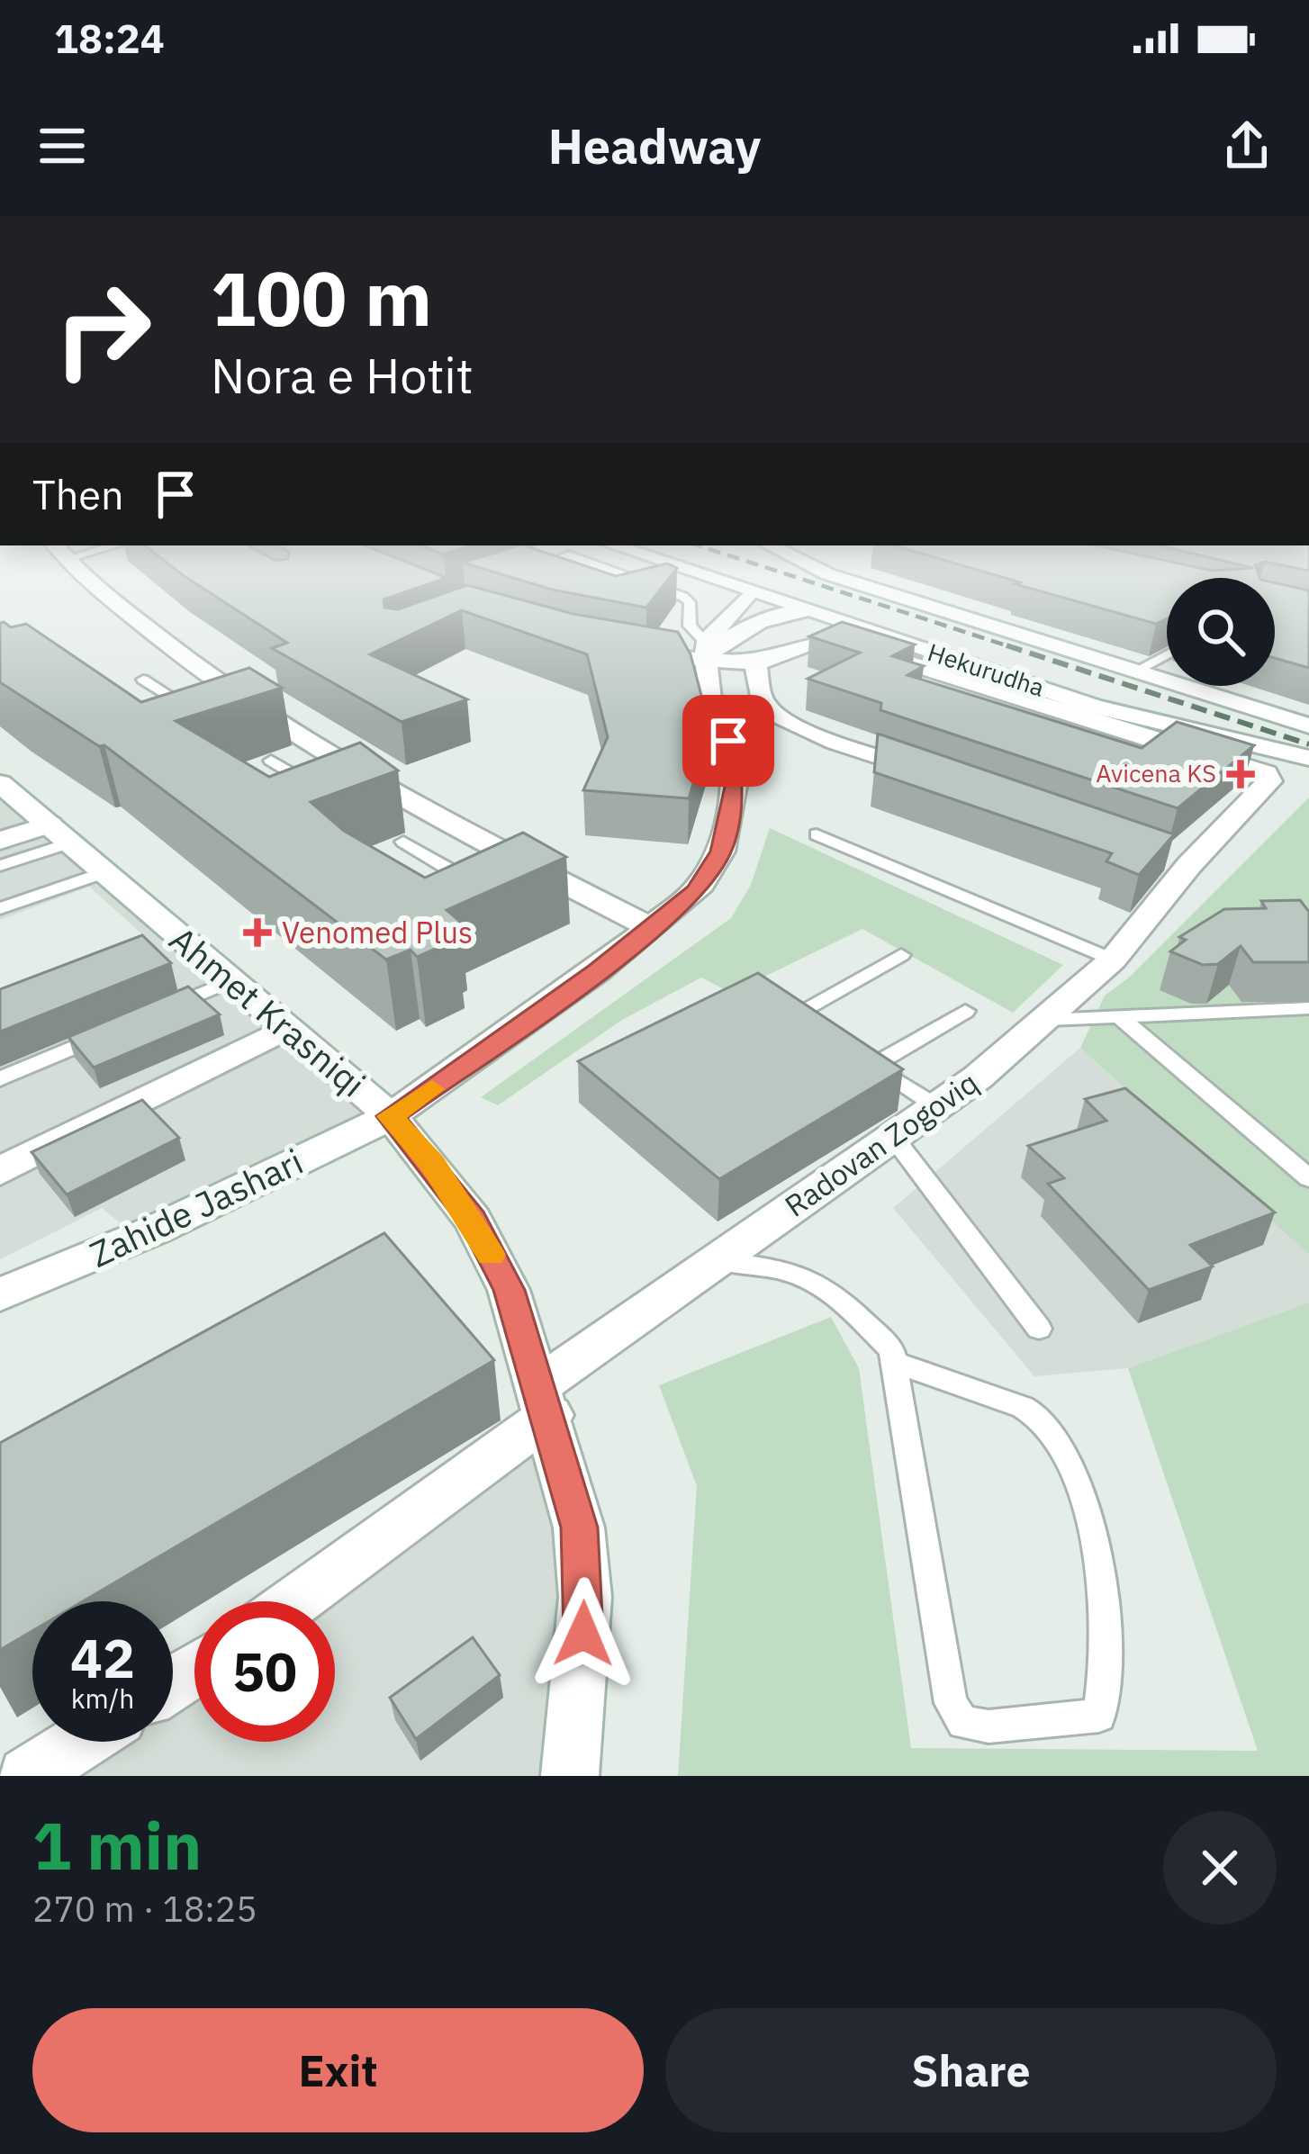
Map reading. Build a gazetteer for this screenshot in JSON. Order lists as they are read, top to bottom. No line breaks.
{"streets":{"street":["Hekurudha","Ahmet Krasniqi","Radovan Zogoviq","Zahide Jashari"]},"crossings":[["Ahmet Krasniqi","Radovan Zogoviq"],["Ahmet Krasniqi","Zahide Jashari"]],"places":{"health":["Avicena KS","Venomed Plus"]},"page":{"status":"18:24","header":"Headway","turn":["100 m","Nora e Hotit"],"then":"Then","speed":"42 km/h","limit":"50","heading":["1 min","270 m · 18:25"],"buttons":["Exit","Share"]}}
